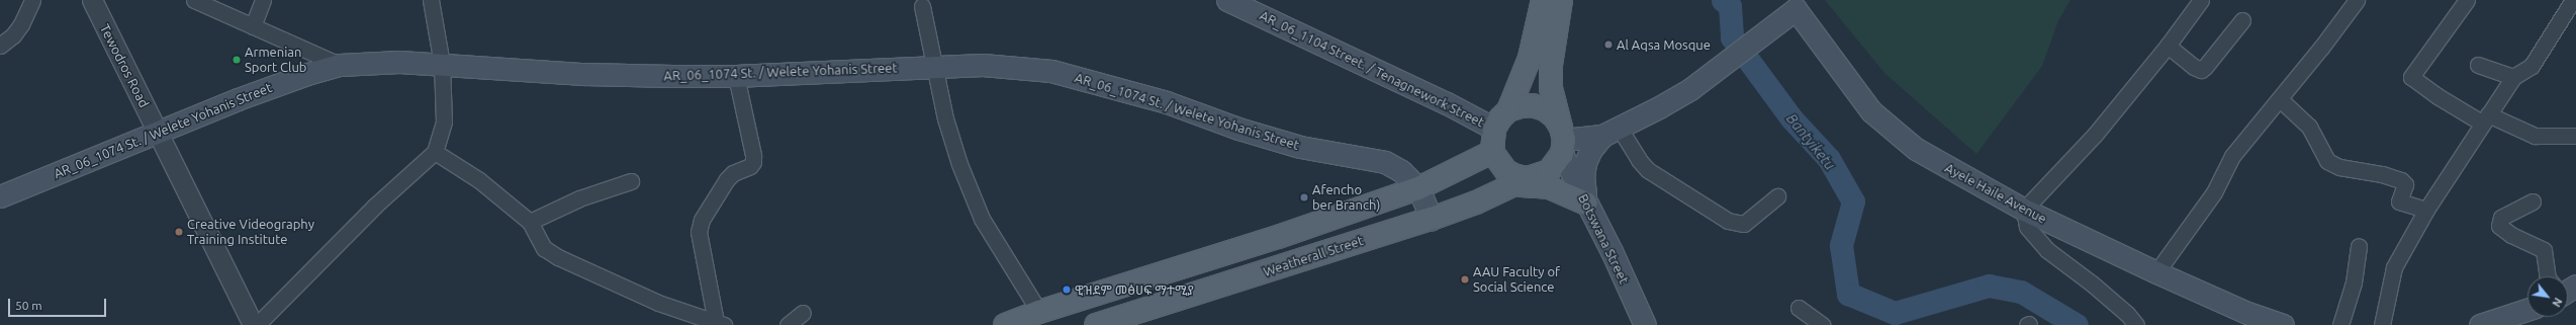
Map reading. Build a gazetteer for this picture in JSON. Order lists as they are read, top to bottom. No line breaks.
{"streets":{"main road":["AR_06_1104 Street. / Tenagnework Street","AR_06_1074 St. / Welete Yohanis Street","Ayele Haile Avenue","Botswana Street","Weatherall Street"],"street":["Tewodros Road"]},"crossings":[["Tewodros Road","AR_06_1074 St. / Welete Yohanis Street"],["AR_06_1104 Street. / Tenagnework Street","Botswana Street"],["AR_06_1104 Street. / Tenagnework Street","Weatherall Street"],["Botswana Street","Weatherall Street"]],"water":["Bantyiketu"],"places":["Al Aqsa Mosque","Armenian Sport Club","Afencho ber Branch)","Creative Videography Training Institute","AAU Faculty of Social Science","ዊዝደም መፅሀፍ ማተሚያ"],"scale_bar":"50 m","north":"bottom right"}
